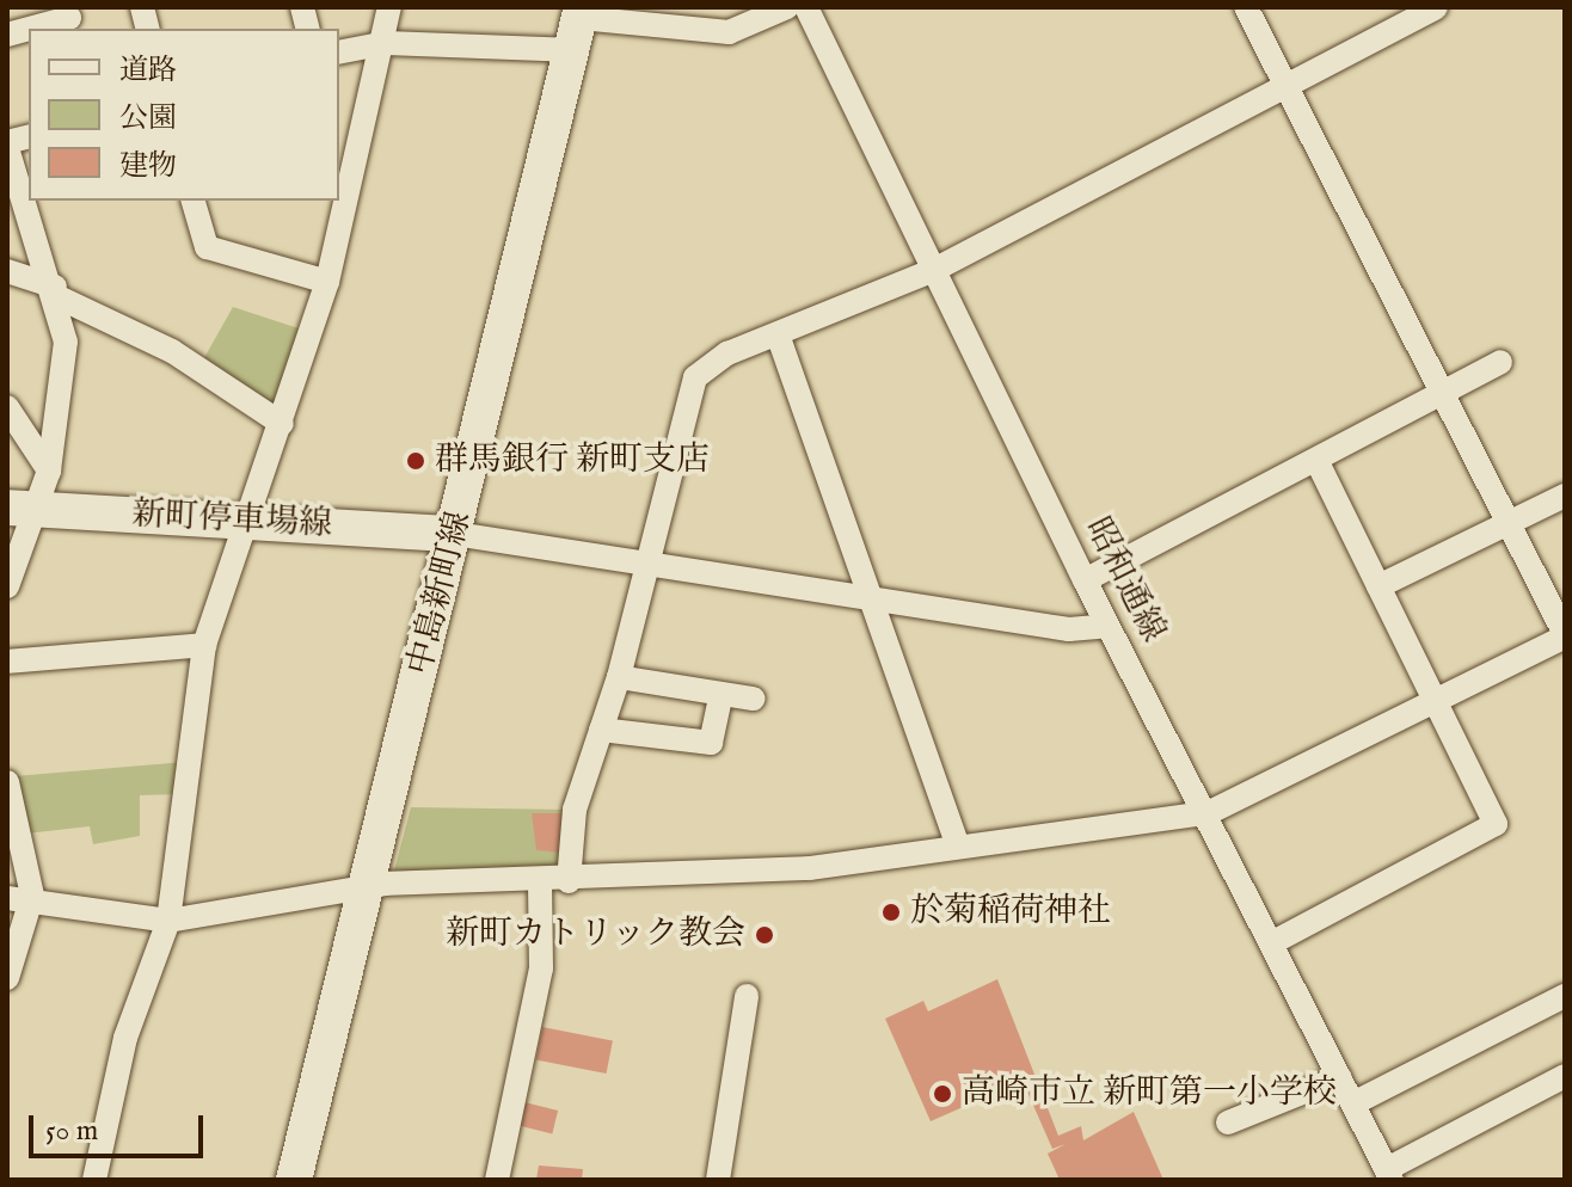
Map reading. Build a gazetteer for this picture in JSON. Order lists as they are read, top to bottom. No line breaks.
{"streets":{"main road":["新町停車場線","中島新町線"],"street":["昭和通線"]},"crossings":[["新町停車場線","中島新町線"]],"places":["群馬銀行 新町支店","於菊稲荷神社","新町カトリック教会","高崎市立 新町第一小学校"],"legend":["道路","公園","建物"],"scale_bar":"50 m"}
